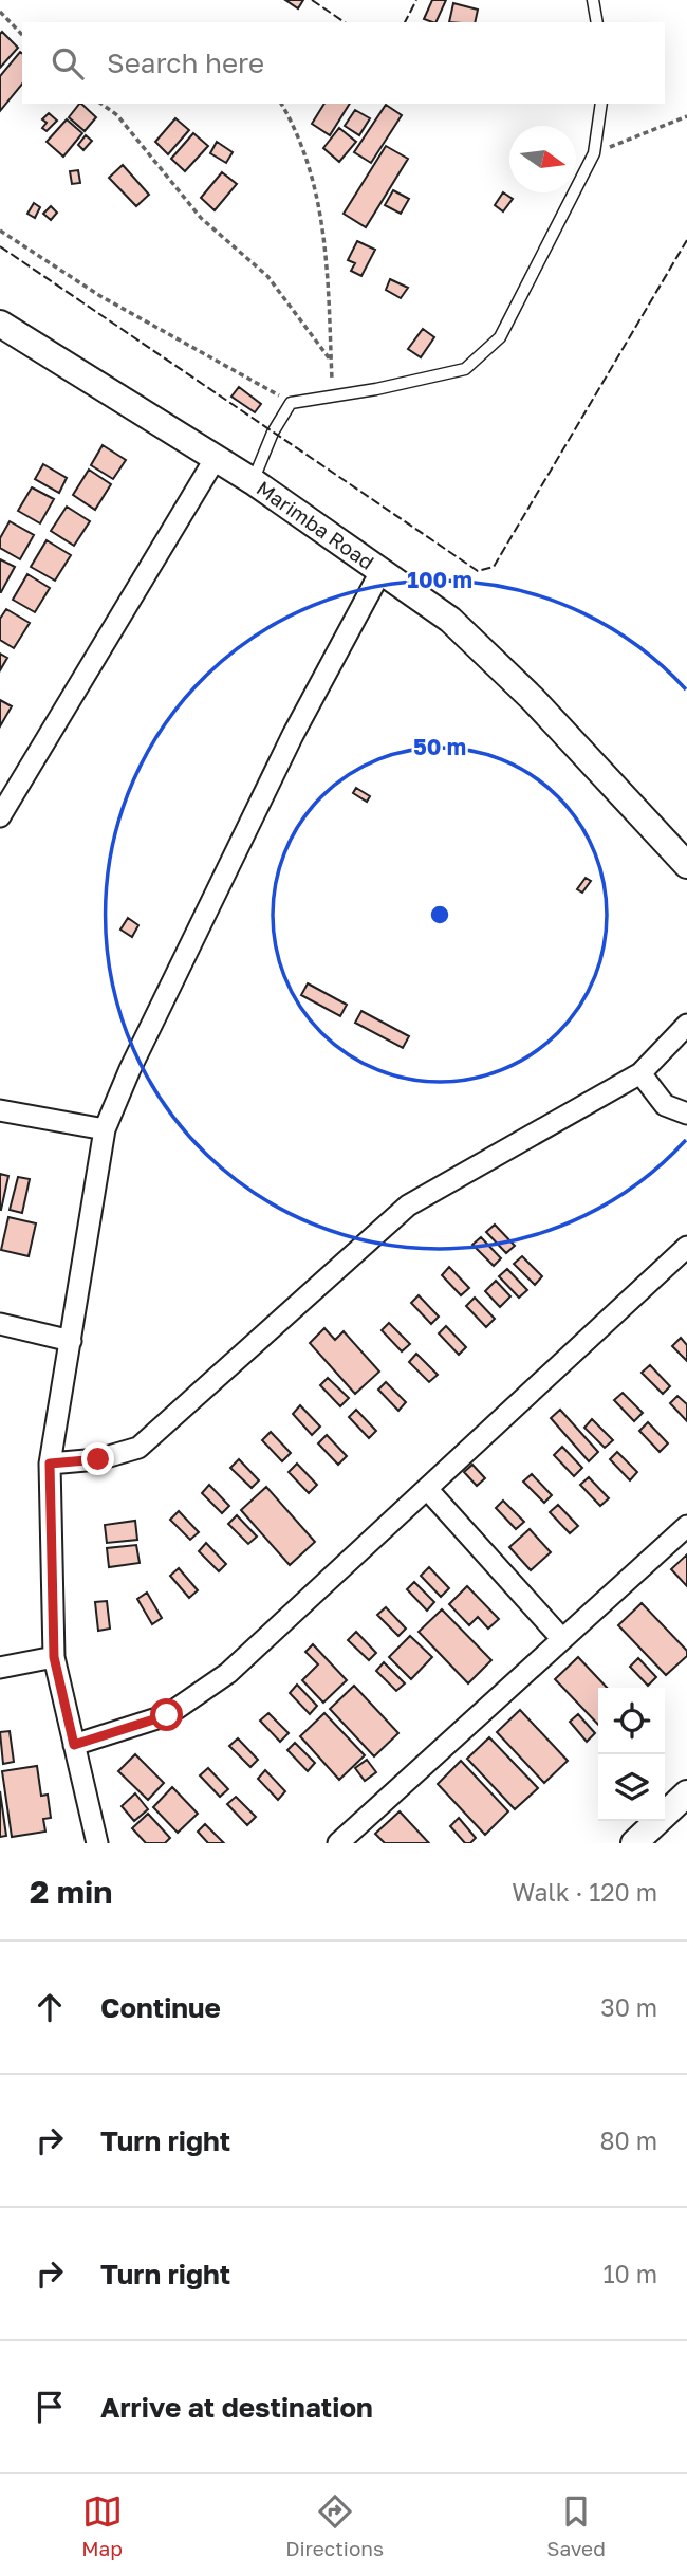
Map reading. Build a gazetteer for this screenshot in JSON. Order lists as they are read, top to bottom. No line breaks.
{"streets":{"street":["Marimba Road"]},"north":"right","page":{"search":"Search here","heading":["2 min","Walk · 120 m"],"list":[["Continue","30 m"],["Turn right","80 m"],["Turn right","10 m"],"Arrive at destination"],"nav":["Map","Directions","Saved"]},"rings":["100 m","50 m"]}
